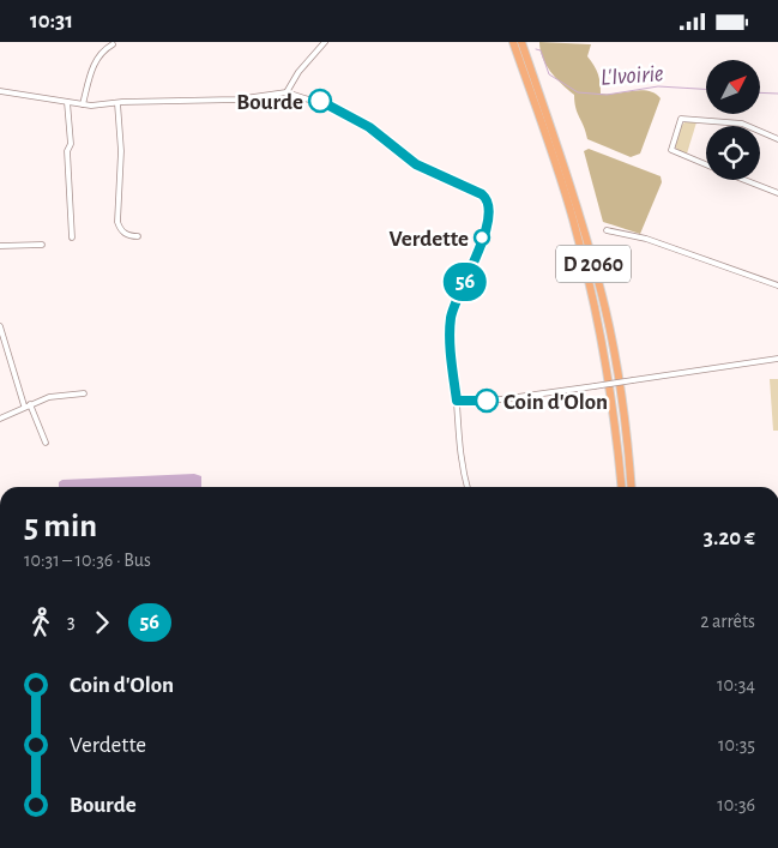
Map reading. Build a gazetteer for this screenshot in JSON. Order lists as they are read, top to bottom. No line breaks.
{"streets":{"highway":["D 2060"]},"water":["L'Ivoirie"],"places":["Bourde","Verdette","Coin d'Olon"],"lines":["bus line 56"],"north":"top right","page":{"status":"10:31","on_map":"56","heading":["5 min","10:31 – 10:36 · Bus","3.20 €"],"legs":["3","56","2 arrêts"],"list":[{"name":"Coin d'Olon","value":"10:34"},{"name":"Verdette","value":"10:35"},{"name":"Bourde","value":"10:36"}]}}
